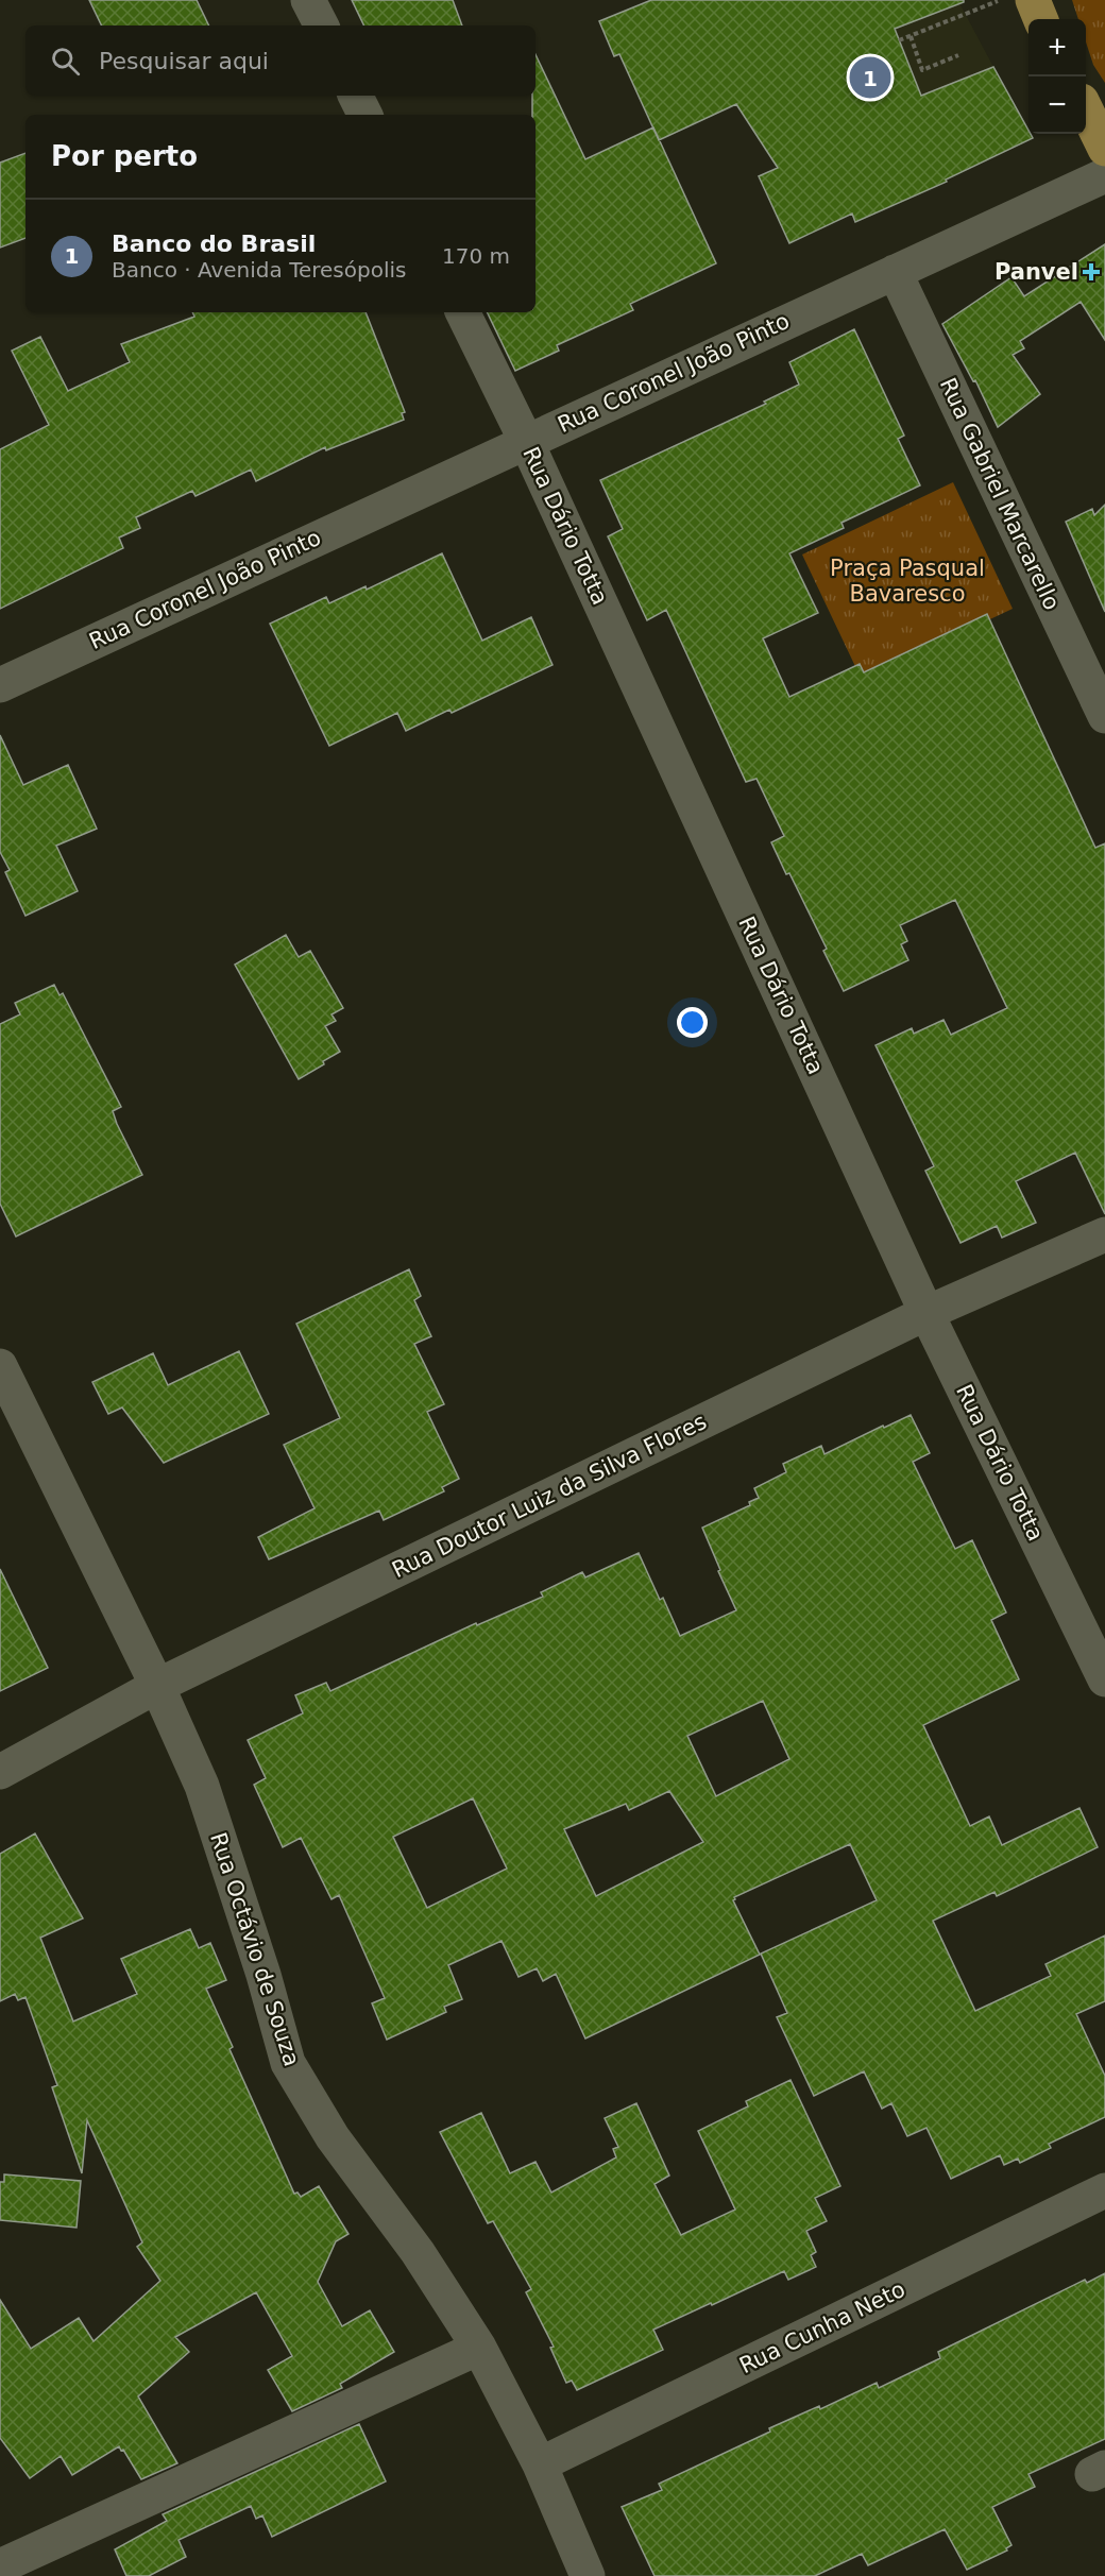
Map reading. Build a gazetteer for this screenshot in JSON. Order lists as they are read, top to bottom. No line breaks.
{"streets":{"street":["Rua Coronel João Pinto","Rua Gabriel Marcarello","Rua Dário Totta","Rua Doutor Luiz da Silva Flores","Rua Octávio de Souza","Rua Cunha Neto"]},"crossings":[["Rua Coronel João Pinto","Rua Gabriel Marcarello"],["Rua Coronel João Pinto","Rua Dário Totta"],["Rua Dário Totta","Rua Doutor Luiz da Silva Flores"],["Rua Doutor Luiz da Silva Flores","Rua Octávio de Souza"],["Rua Octávio de Souza","Rua Cunha Neto"]],"parks":["Praça Pasqual Bavaresco"],"places":{"health":["Panvel"]},"page":{"map_buttons":["+","−"],"search":"Pesquisar aqui","pins":"1","heading":"Por perto","list":[{"mark":"1","name":"Banco do Brasil","note":"Banco · Avenida Teresópolis","value":"170 m"}]}}
